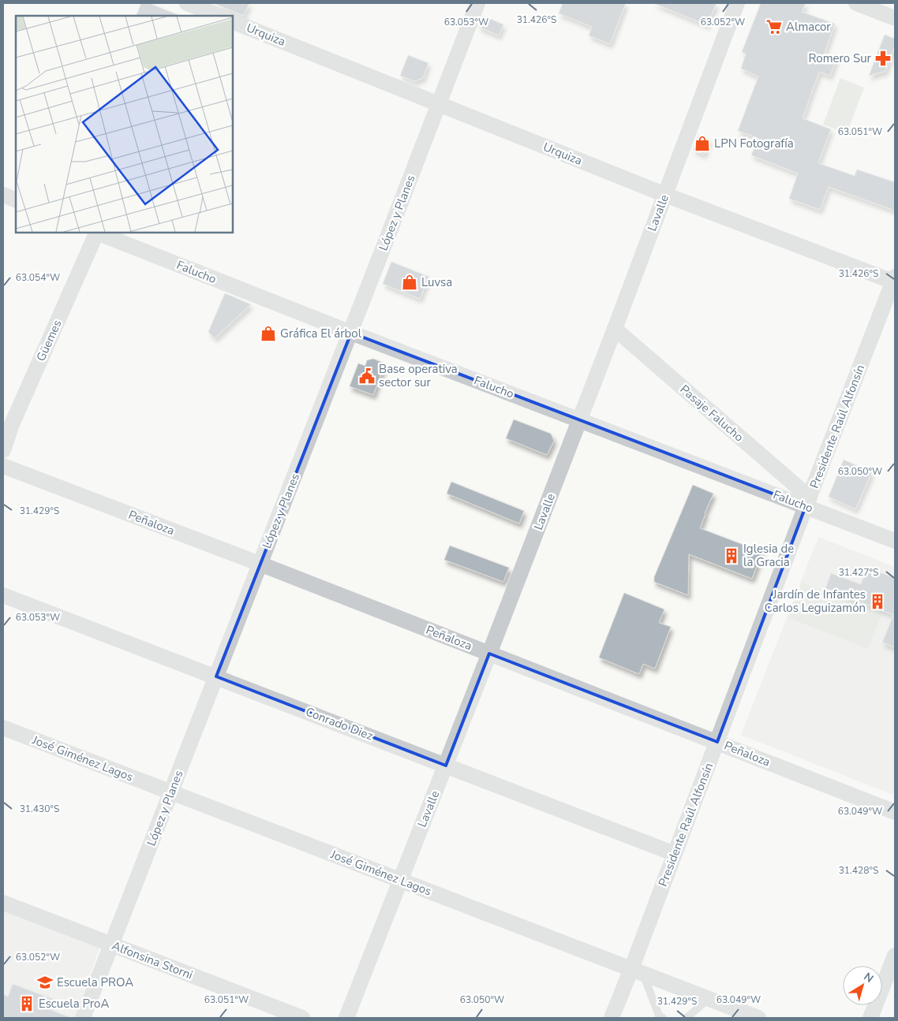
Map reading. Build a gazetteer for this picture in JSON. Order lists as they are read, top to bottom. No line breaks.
{"streets":{"street":["Urquiza","López y Planes","Lavalle","Falucho","Güemes","Pasaje Falucho","Presidente Raúl Alfonsín","Peñaloza","Conrado Diez","José Giménez Lagos","Alfonsina Storni"]},"crossings":[["Urquiza","López y Planes"],["Urquiza","Lavalle"],["Urquiza","Presidente Raúl Alfonsín"],["López y Planes","Falucho"],["López y Planes","Peñaloza"],["López y Planes","Conrado Diez"],["López y Planes","José Giménez Lagos"],["López y Planes","Alfonsina Storni"],["Lavalle","Falucho"],["Lavalle","Pasaje Falucho"],["Lavalle","Peñaloza"],["Lavalle","Conrado Diez"],["Lavalle","José Giménez Lagos"],["Falucho","Pasaje Falucho"],["Falucho","Presidente Raúl Alfonsín"],["Pasaje Falucho","Presidente Raúl Alfonsín"],["Presidente Raúl Alfonsín","Peñaloza"],["Presidente Raúl Alfonsín","Conrado Diez"],["Presidente Raúl Alfonsín","José Giménez Lagos"]],"places":{"supermarket":["Almacor"],"pharmacy":["Romero Sur"],"shop":["LPN Fotografía","Luvsa","Gráfica El árbol"],"public building":["Base operativa sector sur"],"building":["Iglesia de la Gracia","Jardín de Infantes Carlos Leguizamón","Escuela ProA"],"school or university":["Escuela PROA"]},"north":"top right","coordinates":["31.426°S","63.053°W","63.052°W","63.051°W","63.054°W","63.050°W","31.429°S","31.427°S","31.430°S","63.049°W","31.428°S"]}
